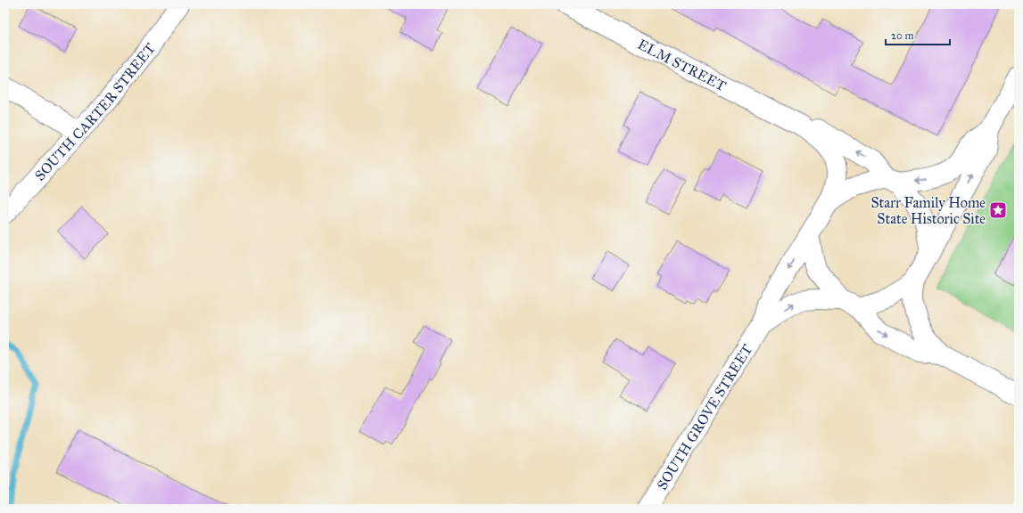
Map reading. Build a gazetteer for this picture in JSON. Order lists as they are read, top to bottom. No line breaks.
{"streets":{"street":["ELM STREET","SOUTH CARTER STREET","SOUTH GROVE STREET"]},"crossings":[["ELM STREET","SOUTH GROVE STREET"]],"places":{"place":["Starr Family Home State Historic Site"]},"scale_bar":"20 m"}
